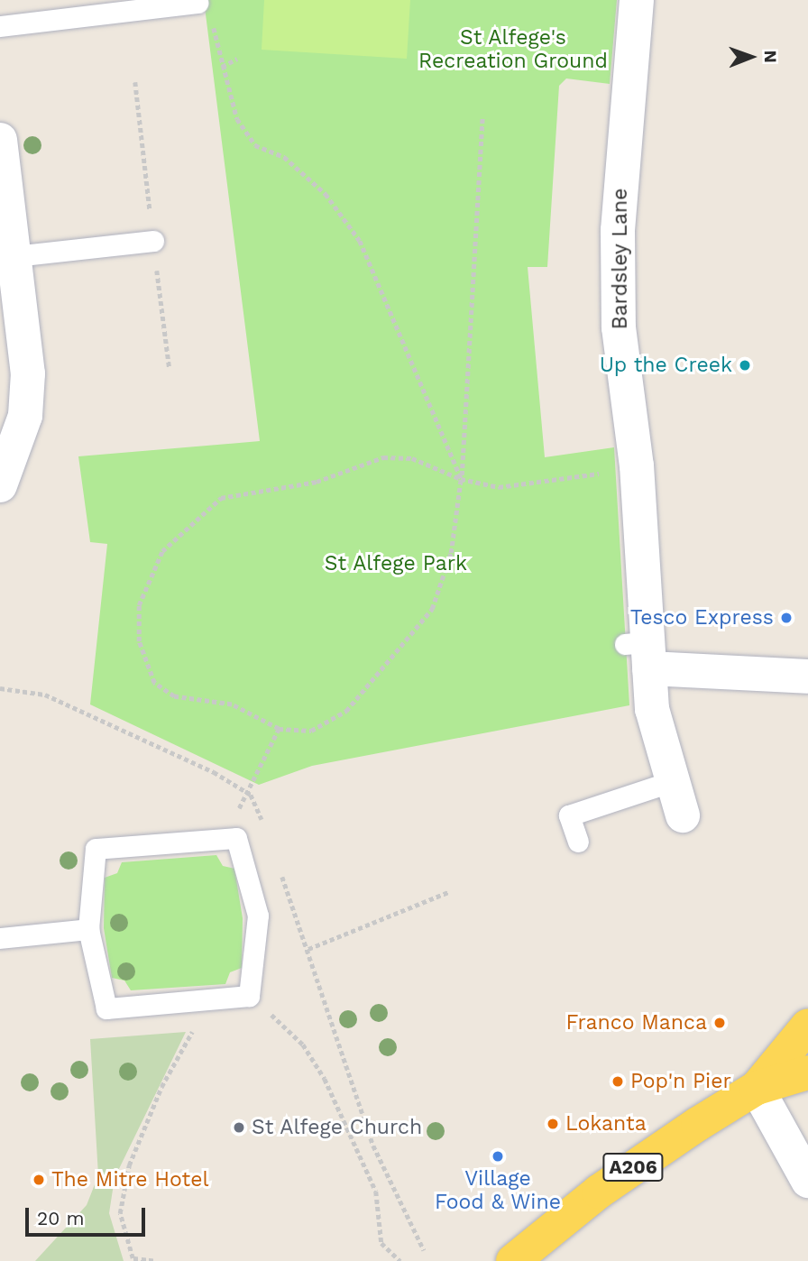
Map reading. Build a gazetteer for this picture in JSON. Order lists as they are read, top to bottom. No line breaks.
{"streets":{"main road":["A206"],"street":["Bardsley Lane"]},"parks":["St Alfege's Recreation Ground","St Alfege Park"],"places":["Up the Creek","Tesco Express","Franco Manca","Pop'n Pier","Lokanta","St Alfege Church","Village Food & Wine","The Mitre Hotel"],"scale_bar":"20 m","north":"right"}
